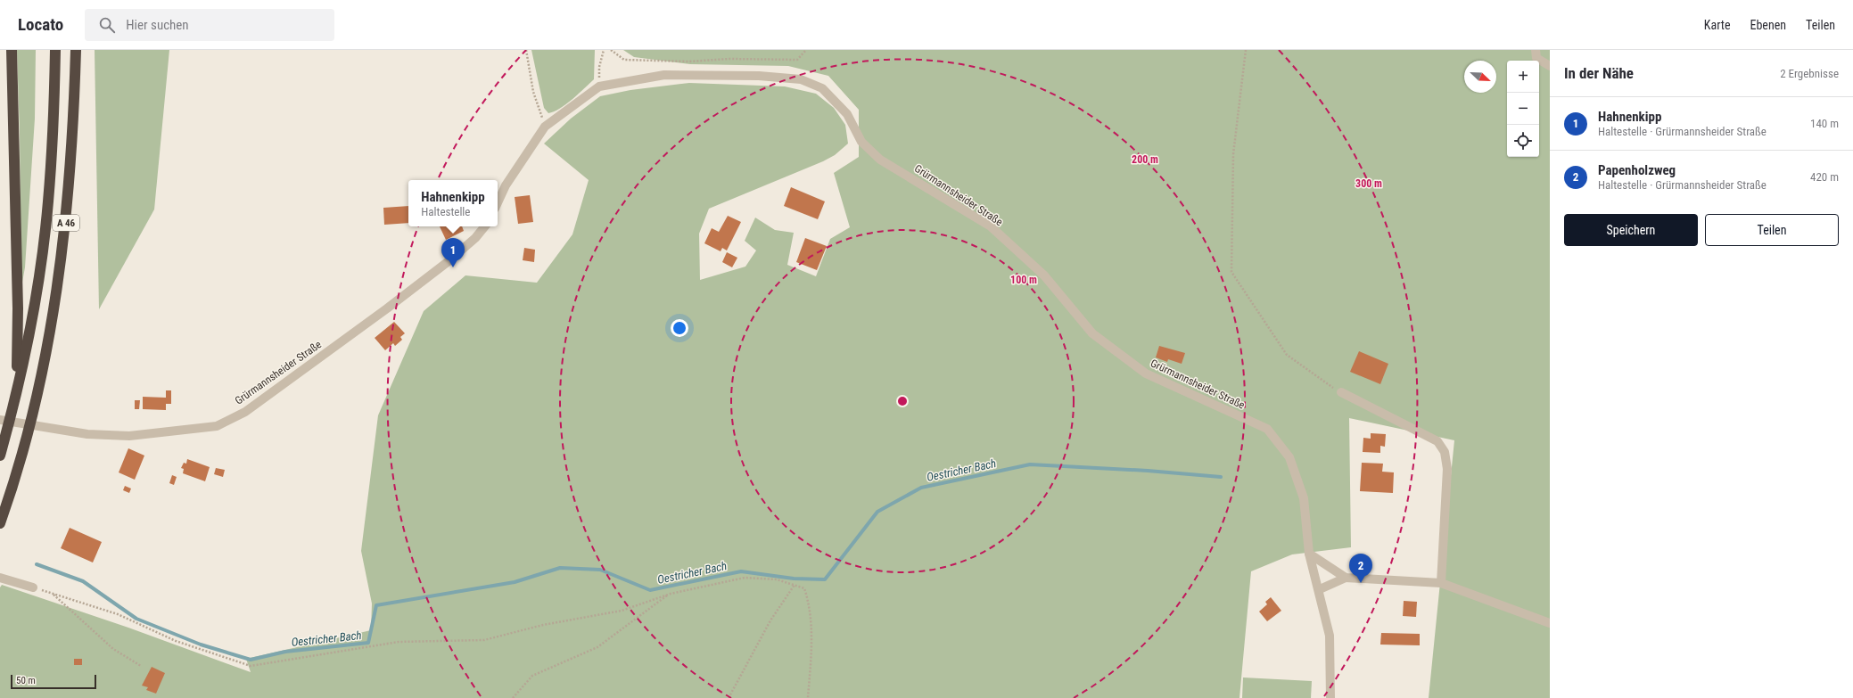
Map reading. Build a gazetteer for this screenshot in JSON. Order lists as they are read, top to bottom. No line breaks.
{"streets":{"highway":["A 46"],"street":["Grürmannsheider Straße"]},"water":["Oestricher Bach"],"scale_bar":"50 m","north":"bottom right","page":{"header":"Locato","search":"Hier suchen","nav":["Karte","Ebenen","Teilen"],"heading":["In der Nähe","2 Ergebnisse"],"map_buttons":["+","−"],"list":[{"mark":"1","name":"Hahnenkipp","note":"Haltestelle · Grürmannsheider Straße","value":"140 m"},{"mark":"2","name":"Papenholzweg","note":"Haltestelle · Grürmannsheider Straße","value":"420 m"}],"popup":["Hahnenkipp","Haltestelle"],"buttons":["Speichern","Teilen"],"pins":["1","2"],"scale":"50 m"},"rings":["200 m","300 m","100 m"]}
